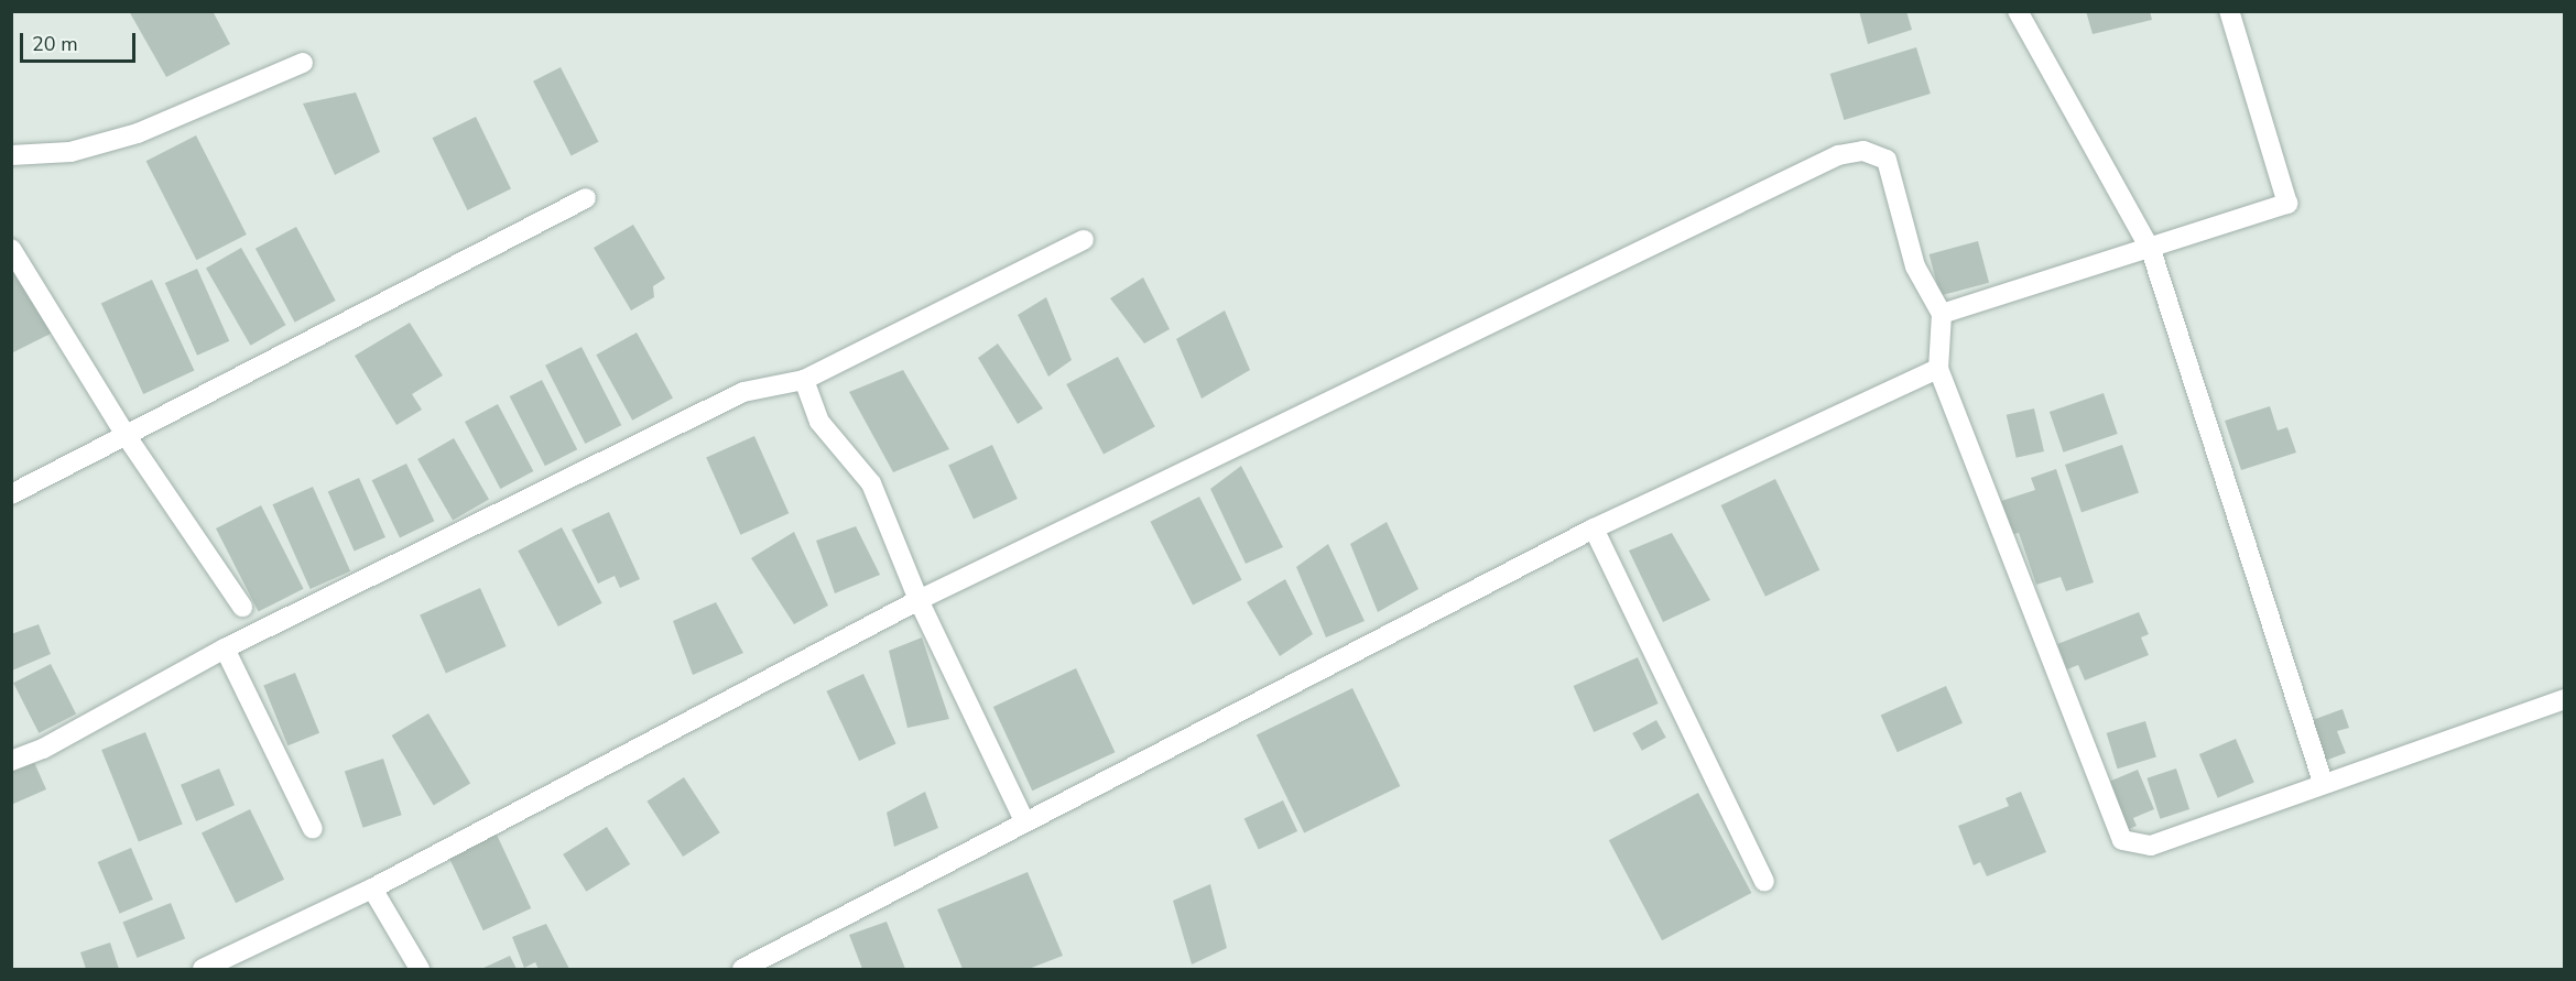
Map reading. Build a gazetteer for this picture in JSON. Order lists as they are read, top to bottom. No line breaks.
{"scale_bar":"20 m"}
